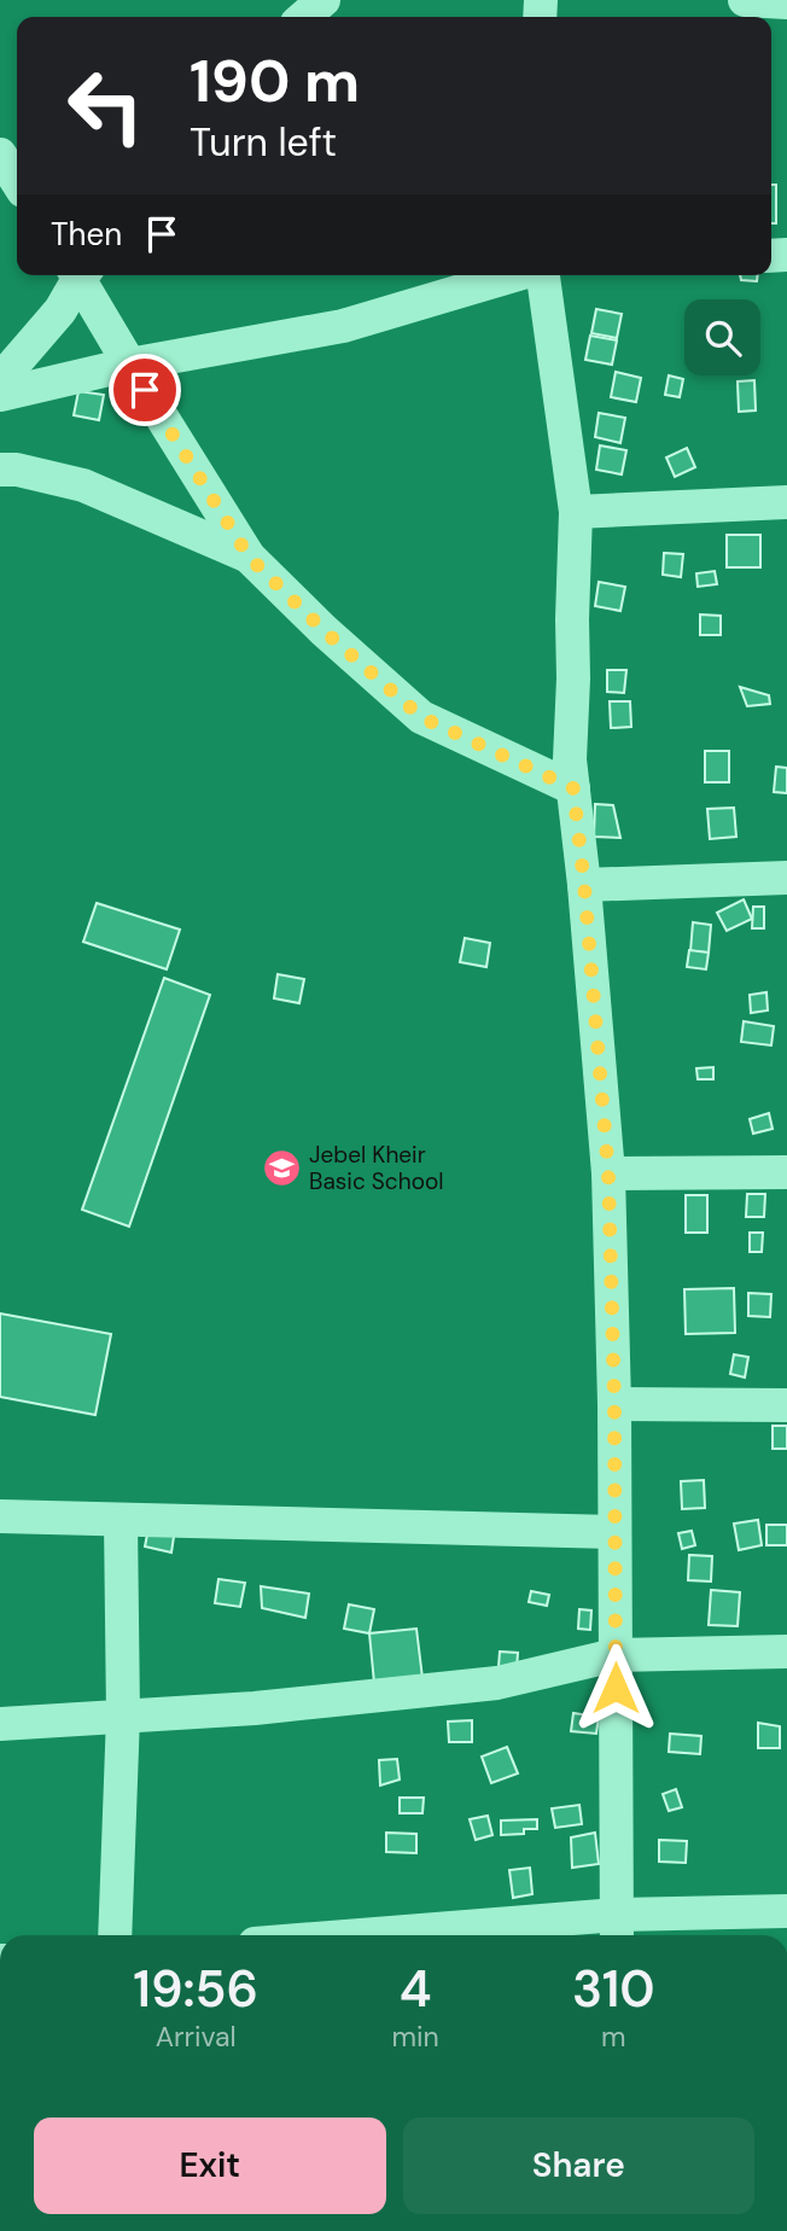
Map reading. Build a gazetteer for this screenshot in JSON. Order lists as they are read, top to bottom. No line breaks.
{"places":{"school or university":["Jebel Kheir Basic School"]},"page":{"turn":["190 m","Turn left"],"then":"Then","eta":["19:56","Arrival","4","min","310","m"],"buttons":["Exit","Share"]}}
